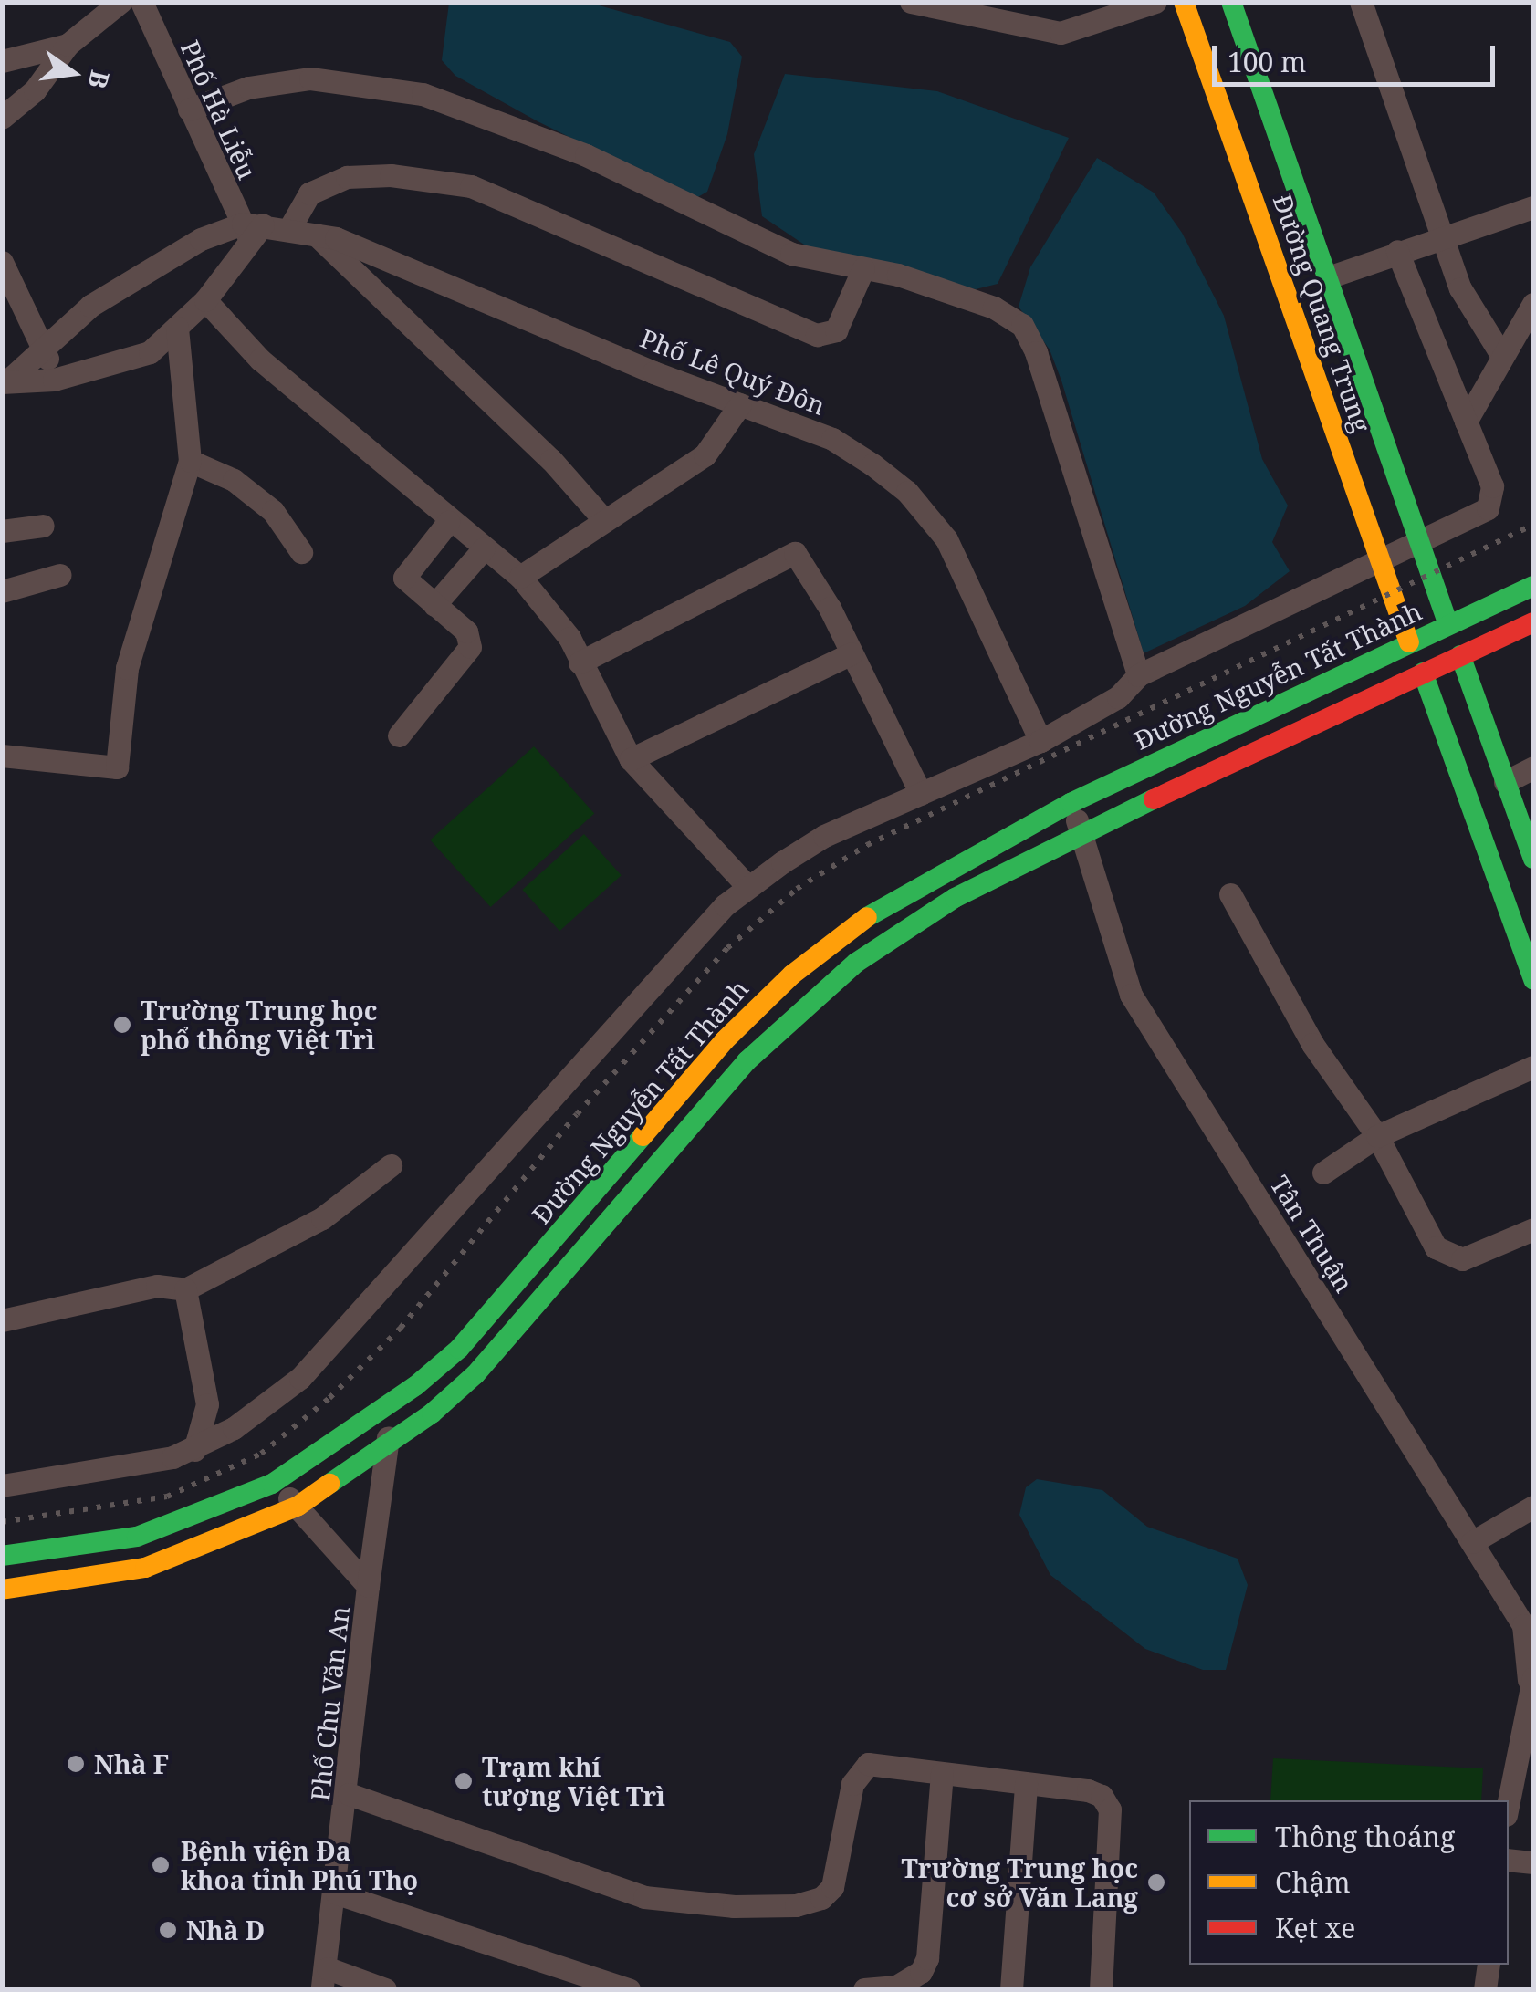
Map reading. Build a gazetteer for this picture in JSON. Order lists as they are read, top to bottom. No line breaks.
{"streets":{"main road":["Đường Quang Trung","Đường Nguyễn Tất Thành"],"street":["Phố Hà Liễu","Phố Lê Quý Đôn","Tân Thuận","Phố Chu Văn An"]},"crossings":[["Phố Hà Liễu","Phố Lê Quý Đôn"],["Đường Quang Trung","Đường Nguyễn Tất Thành"],["Đường Nguyễn Tất Thành","Tân Thuận"],["Đường Nguyễn Tất Thành","Phố Chu Văn An"]],"places":["Trường Trung học phổ thông Việt Trì","Nhà F","Trạm khí tượng Việt Trì","Bệnh viện Đa khoa tỉnh Phú Thọ","Trường Trung học cơ sở Văn Lang","Nhà D"],"legend":["Thông thoáng","Chậm","Kẹt xe"],"scale_bar":"100 m","north":"right"}
